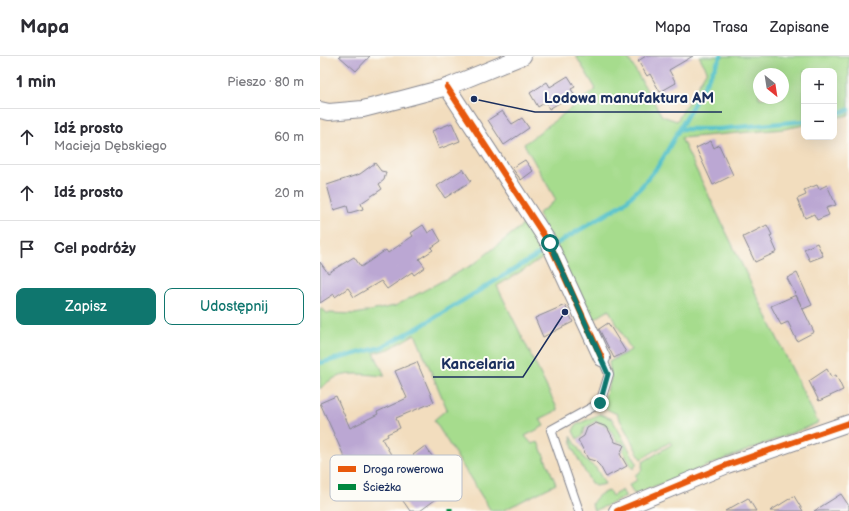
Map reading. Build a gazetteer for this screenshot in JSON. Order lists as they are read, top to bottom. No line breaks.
{"places":["Lodowa manufaktura AM","Kancelaria"],"legend":["Droga rowerowa","Ścieżka"],"north":"bottom right","page":{"header":"Mapa","nav":["Mapa","Trasa","Zapisane"],"heading":["1 min","Pieszo · 80 m"],"map_buttons":["+","−"],"list":[["Idź prosto","Macieja Dębskiego","60 m"],["Idź prosto","20 m"],"Cel podróży"],"buttons":["Zapisz","Udostępnij"]}}
